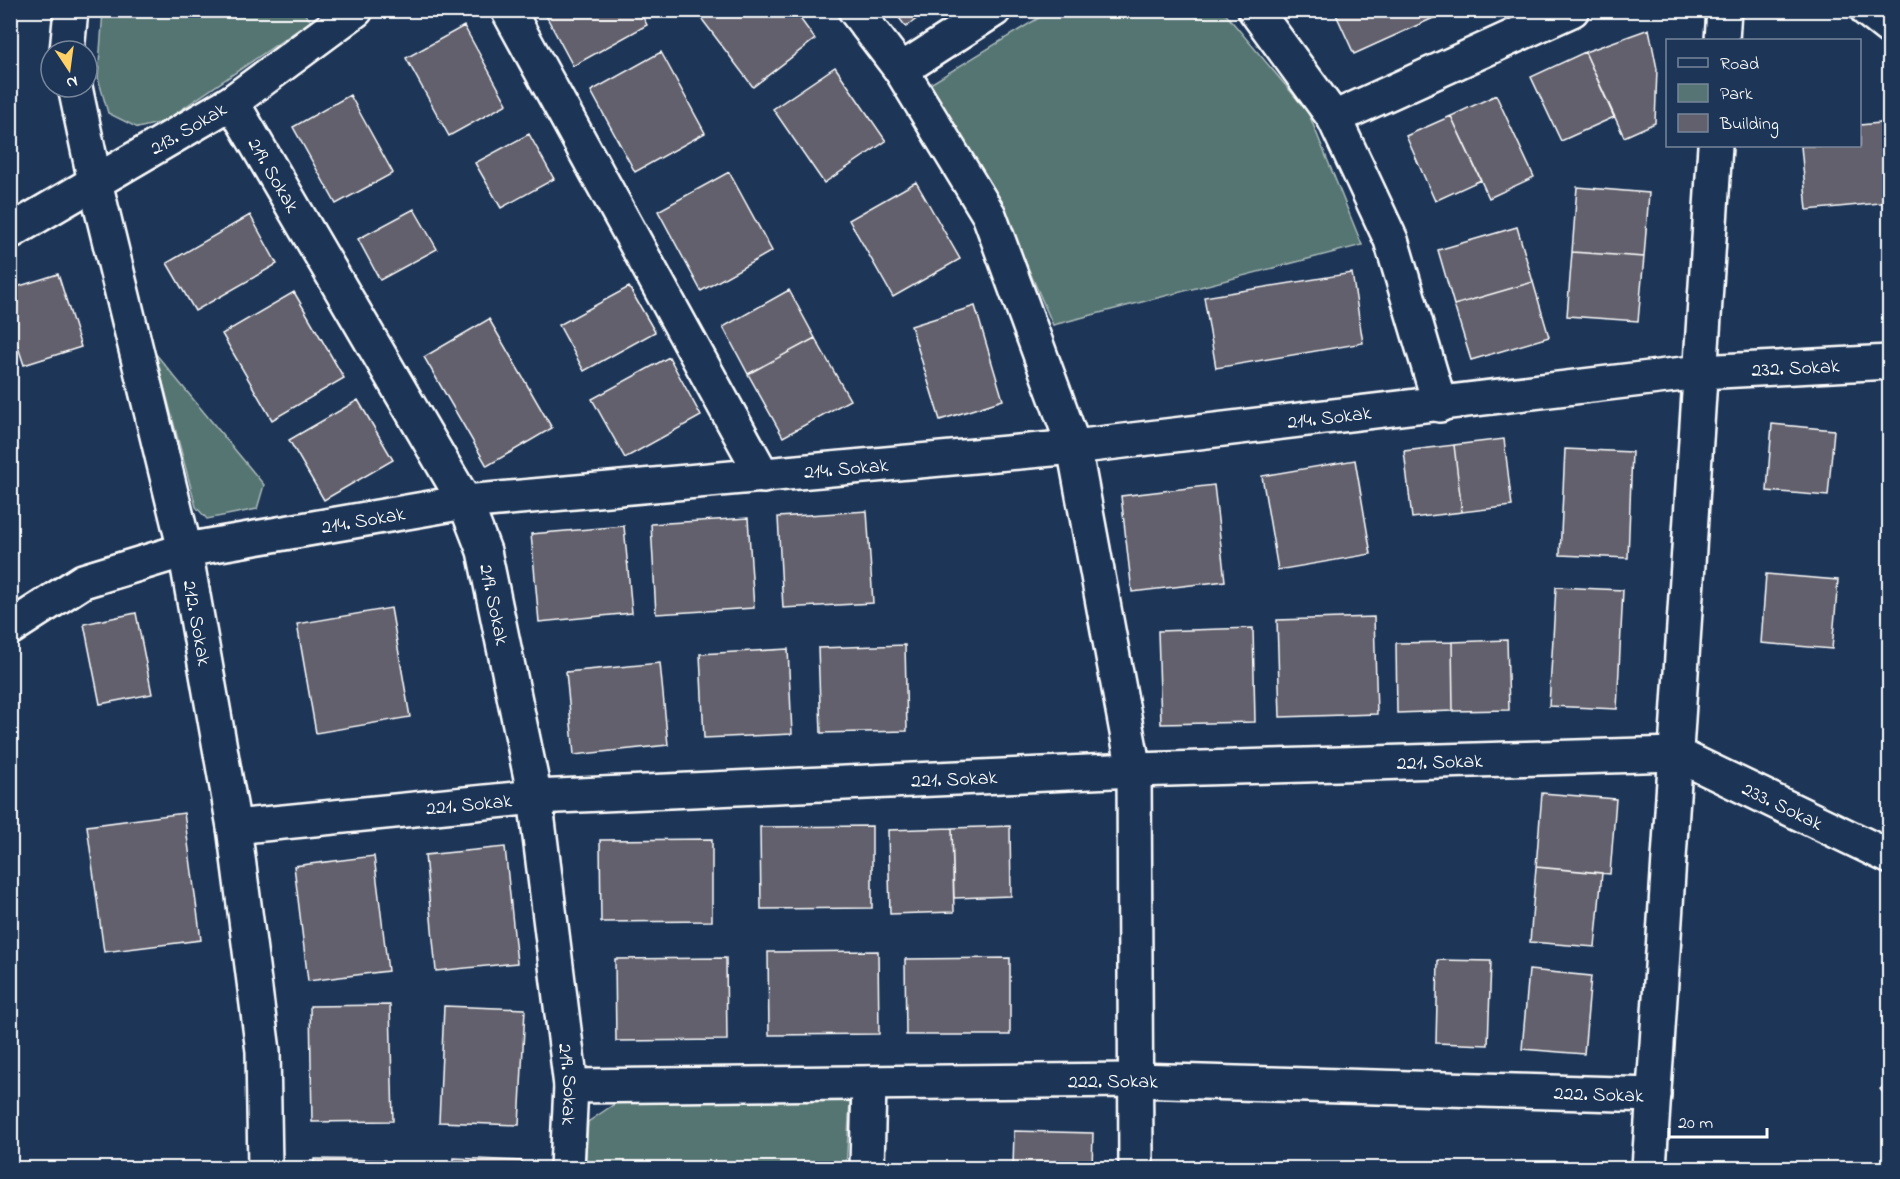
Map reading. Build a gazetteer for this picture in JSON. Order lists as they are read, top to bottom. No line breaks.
{"streets":{"street":["213. Sokak","219. Sokak","232. Sokak","214. Sokak","212. Sokak","221. Sokak","233. Sokak","222. Sokak"]},"crossings":[["213. Sokak","219. Sokak"],["213. Sokak","212. Sokak"],["219. Sokak","214. Sokak"],["219. Sokak","221. Sokak"],["219. Sokak","222. Sokak"],["232. Sokak","214. Sokak"],["214. Sokak","212. Sokak"],["212. Sokak","221. Sokak"],["221. Sokak","233. Sokak"]],"legend":["Road","Park","Building"],"scale_bar":"20 m","north":"bottom"}
